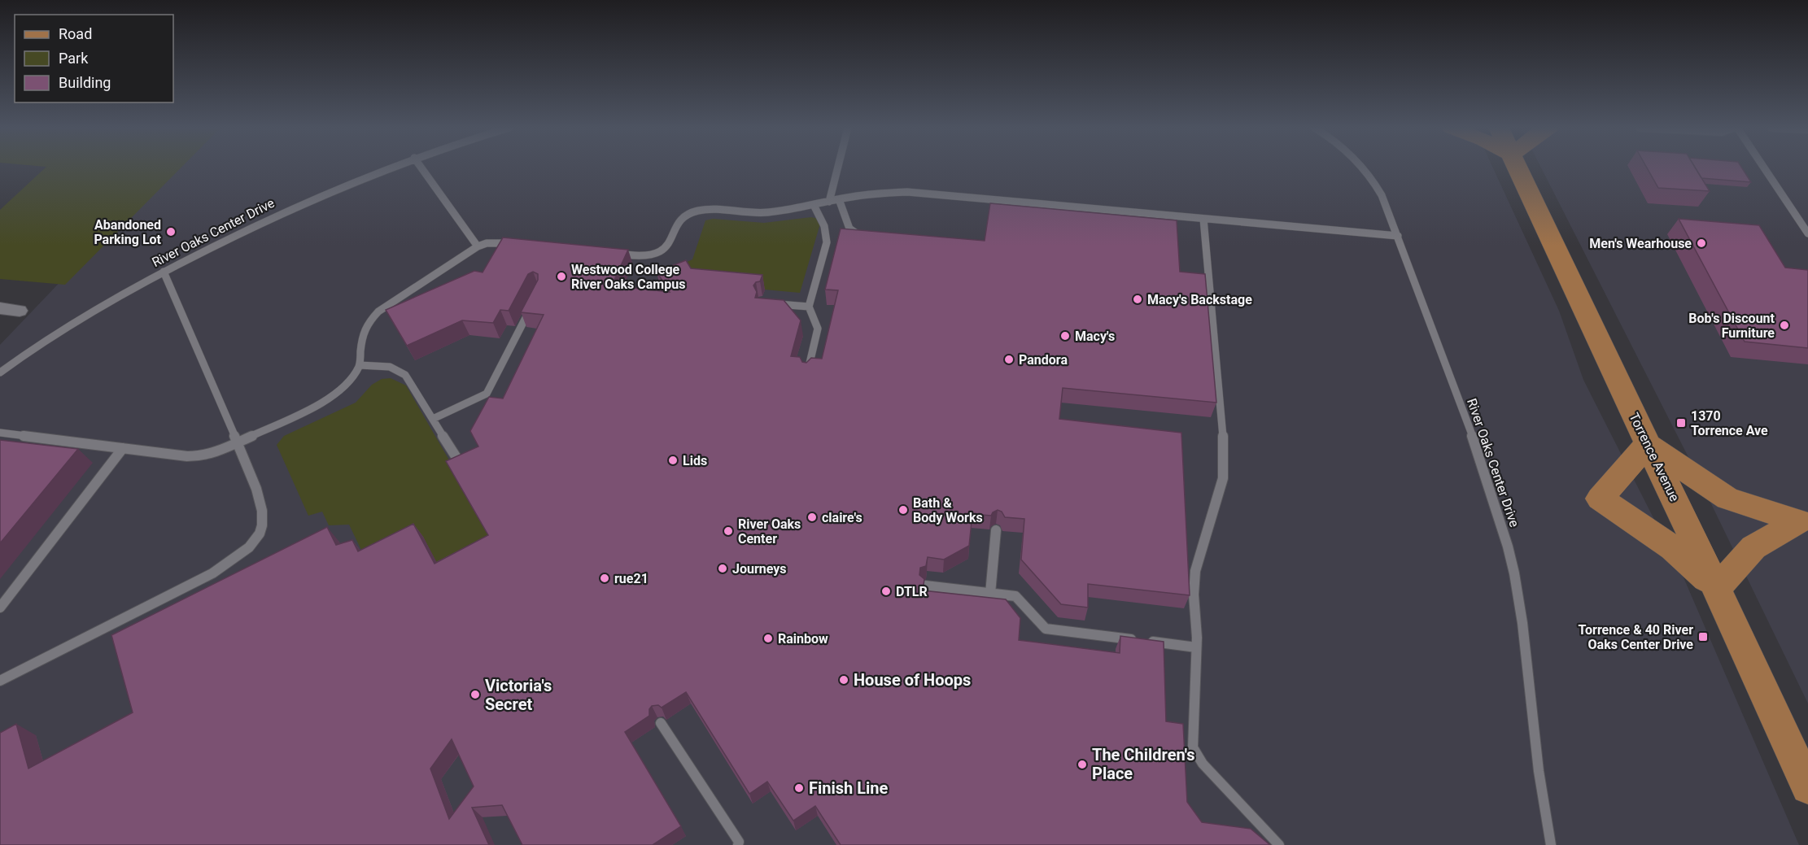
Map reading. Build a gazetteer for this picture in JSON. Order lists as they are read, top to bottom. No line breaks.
{"streets":{"main road":["Torrence Avenue"],"lane":["River Oaks Center Drive"]},"places":{"other":["Abandoned Parking Lot","Men's Wearhouse","Westwood College River Oaks Campus","Macy's Backstage","Bob's Discount Furniture","Macy's","Pandora","Lids","Bath & Body Works","claire's","River Oaks Center","Journeys","rue21","DTLR","Rainbow","House of Hoops","Victoria's Secret","The Children's Place","Finish Line"],"transit":["1370 Torrence Ave","Torrence & 40 River Oaks Center Drive"]},"legend":["Road","Park","Building"]}
